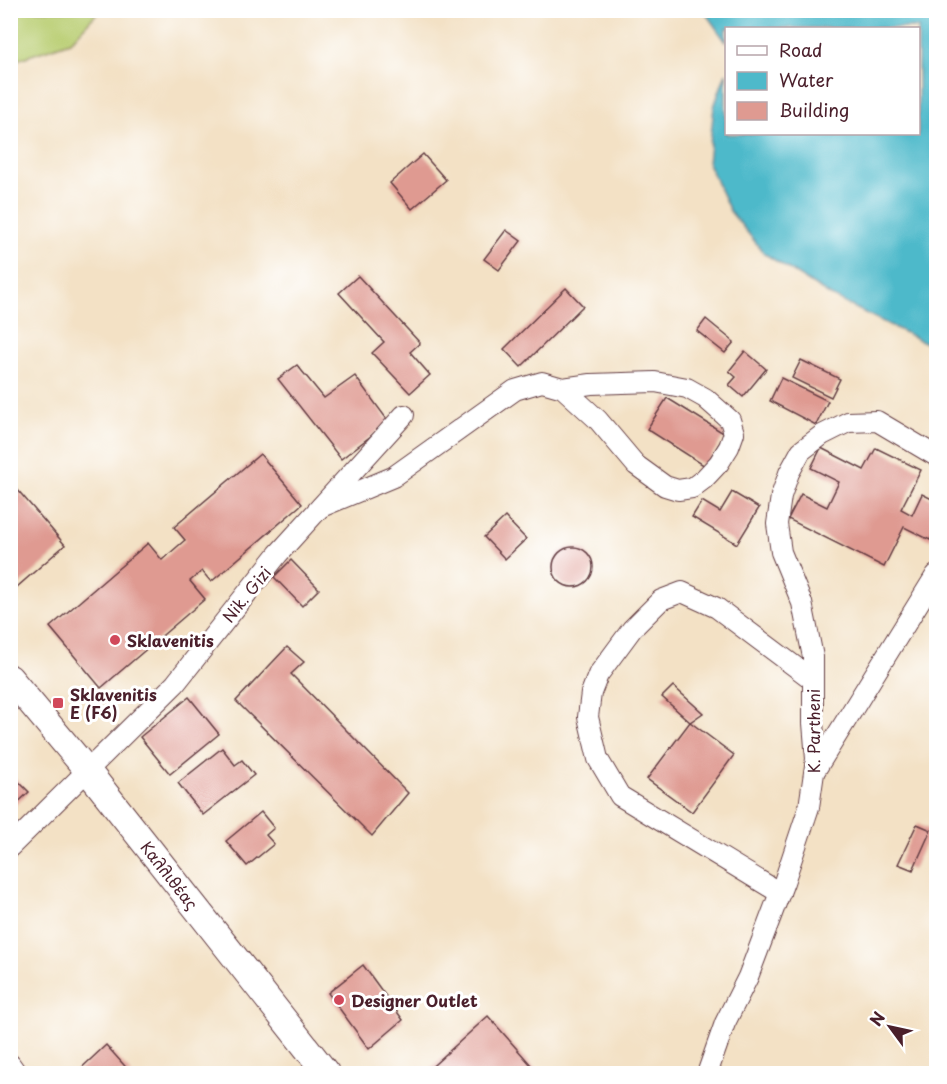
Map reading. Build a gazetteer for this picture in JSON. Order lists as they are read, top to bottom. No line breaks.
{"streets":{"main road":["Καλλιθέας"],"street":["Nik. Gizi","K. Partheni"]},"crossings":[["Nik. Gizi","Καλλιθέας"]],"places":{"other":["Sklavenitis","Designer Outlet"],"transit":["Sklavenitis E (F6)"]},"legend":["Road","Water","Building"],"north":"top left"}
